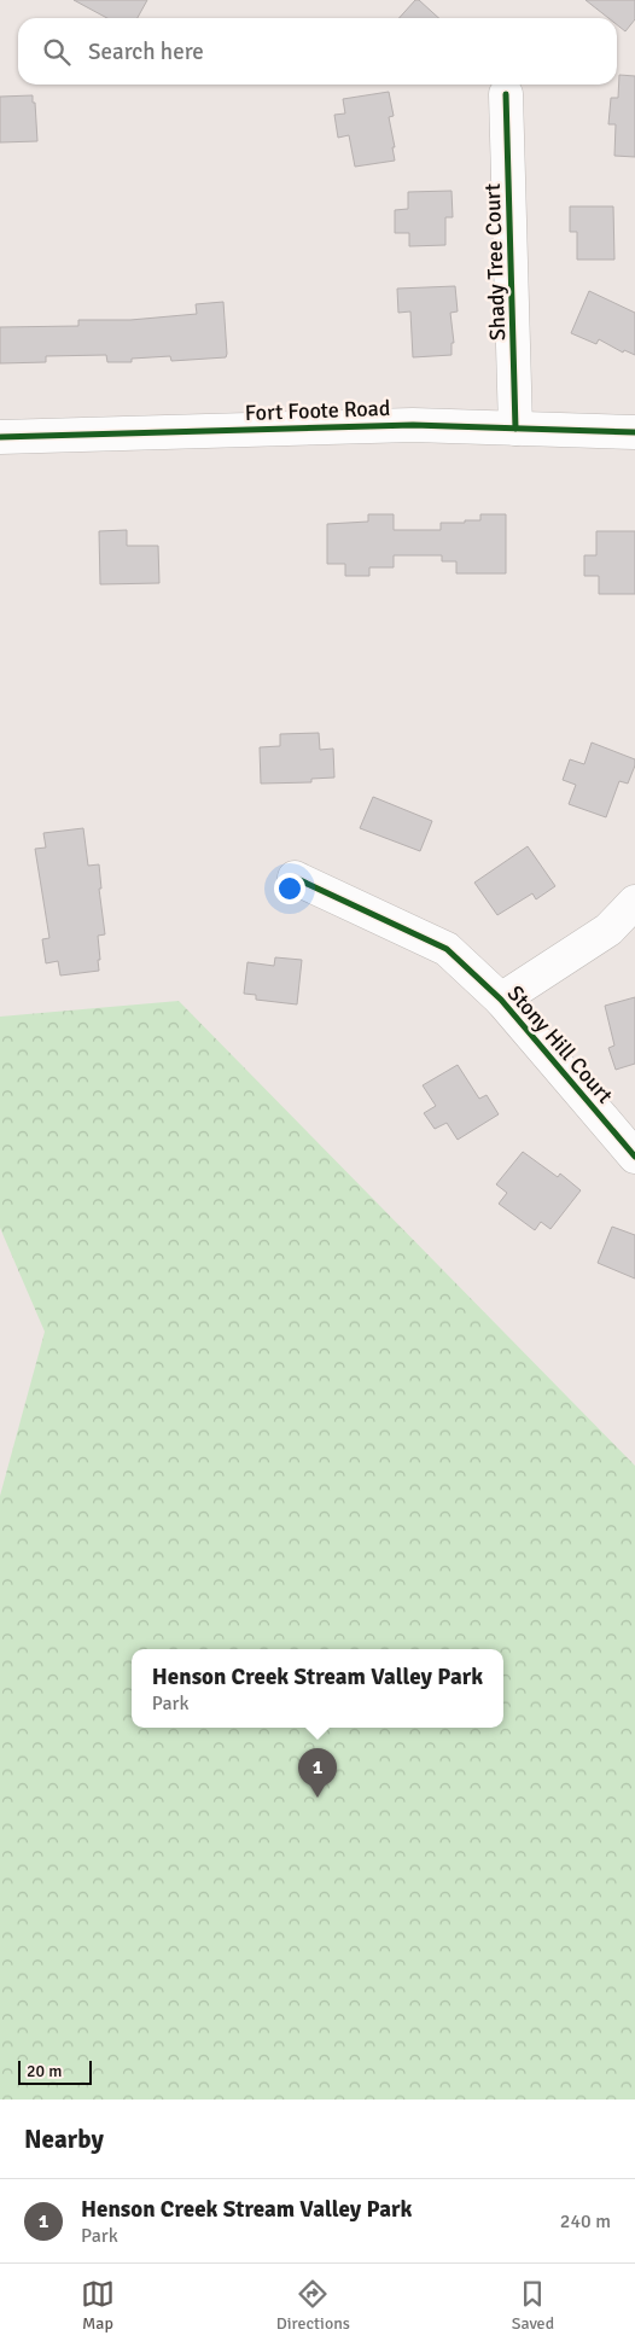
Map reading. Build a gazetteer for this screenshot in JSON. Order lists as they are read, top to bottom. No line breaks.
{"streets":{"street":["Shady Tree Court","Fort Foote Road","Stony Hill Court"]},"crossings":[["Shady Tree Court","Fort Foote Road"]],"scale_bar":"20 m","page":{"search":"Search here","popup":["Henson Creek Stream Valley Park","Park"],"pins":"1","scale":"20 m","heading":"Nearby","list":[{"mark":"1","name":"Henson Creek Stream Valley Park","note":"Park","value":"240 m"}],"nav":["Map","Directions","Saved"]}}
